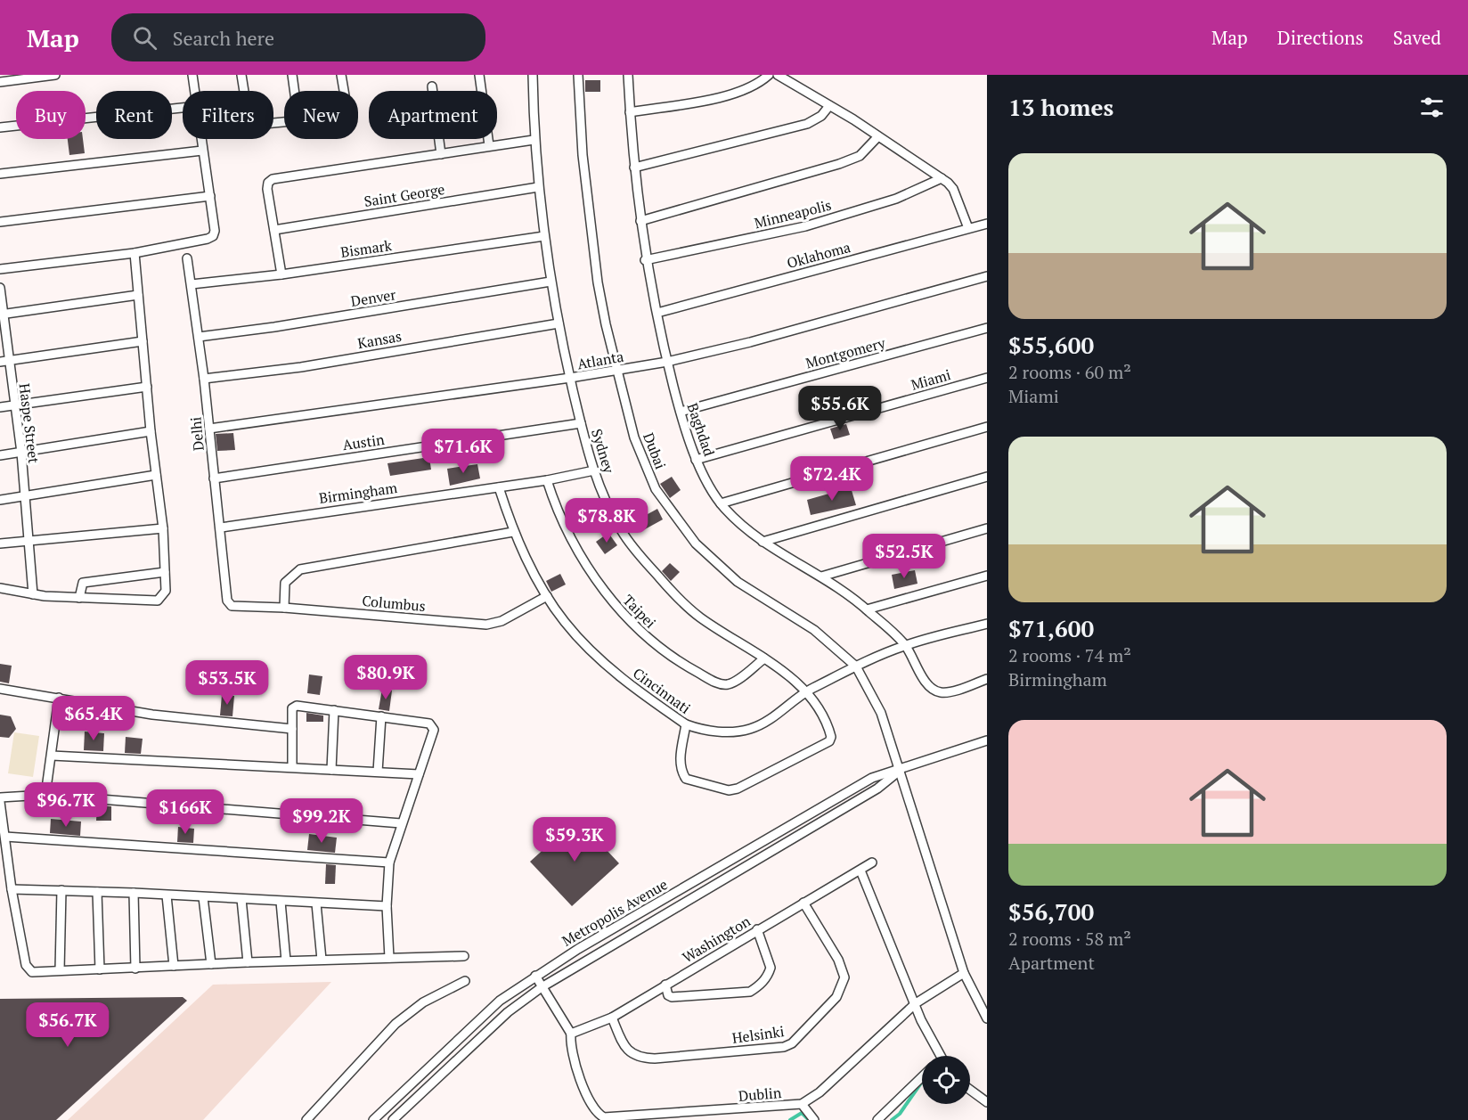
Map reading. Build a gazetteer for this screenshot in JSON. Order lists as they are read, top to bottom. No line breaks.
{"streets":{"street":["Saint George","Minneapolis","Bismark","Oklahoma","Denver","Kansas","Montgomery","Atlanta","Miami","Haspe Street","Baghdad","Delhi","Austin","Sydney","Dubai","Birmingham","Columbus","Taipei","Cincinnati","Metropolis Avenue","Washington","Helsinki","Dublin"]},"crossings":[["Saint George","Sydney"],["Minneapolis","Baghdad"],["Bismark","Delhi"],["Bismark","Sydney"],["Oklahoma","Baghdad"],["Denver","Delhi"],["Denver","Sydney"],["Kansas","Delhi"],["Kansas","Sydney"],["Montgomery","Baghdad"],["Atlanta","Baghdad"],["Atlanta","Delhi"],["Atlanta","Sydney"],["Atlanta","Dubai"],["Miami","Baghdad"],["Baghdad","Cincinnati"],["Delhi","Austin"],["Delhi","Birmingham"],["Delhi","Columbus"],["Austin","Sydney"],["Sydney","Birmingham"],["Sydney","Taipei"],["Sydney","Cincinnati"],["Dubai","Cincinnati"],["Dubai","Metropolis Avenue"],["Dubai","Dublin"],["Birmingham","Taipei"],["Birmingham","Cincinnati"],["Columbus","Cincinnati"],["Washington","Helsinki"],["Washington","Dublin"]],"page":{"header":"Map","search":"Search here","nav":["Map","Directions","Saved"],"heading":"13 homes","chip":["Buy","Rent","Filters","New","Apartment"],"list":[{"name":"$55,600","note":"2 rooms · 60 m² · Miami"},{"name":"$71,600","note":"2 rooms · 74 m² · Birmingham"},{"name":"$56,700","note":"2 rooms · 58 m² · Apartment"}],"price":["$55.6K","$71.6K","$72.4K","$78.8K","$52.5K","$80.9K","$53.5K","$65.4K","$96.7K","$166K","$99.2K","$59.3K","$56.7K"]}}
